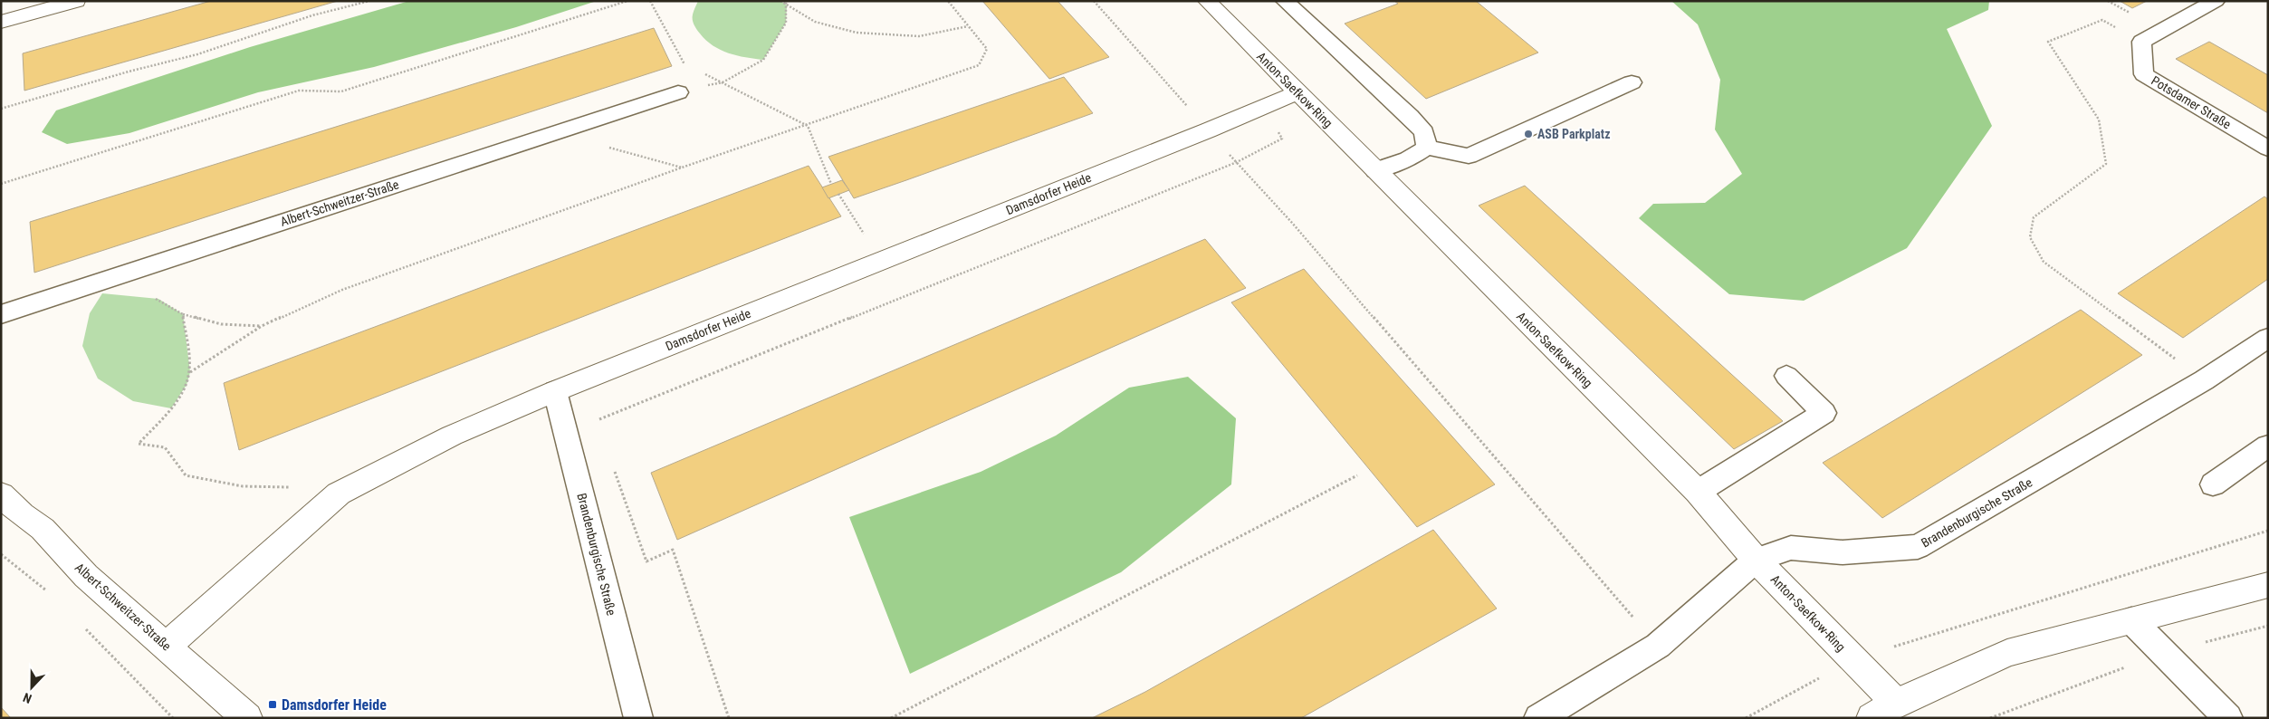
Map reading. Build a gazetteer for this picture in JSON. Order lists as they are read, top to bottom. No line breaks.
{"streets":{"street":["Anton-Saefkow-Ring","Damsdorfer Heide","Albert-Schweitzer-Straße"],"lane":["Potsdamer Straße","Brandenburgische Straße"]},"crossings":[["Anton-Saefkow-Ring","Damsdorfer Heide"],["Anton-Saefkow-Ring","Brandenburgische Straße"],["Damsdorfer Heide","Albert-Schweitzer-Straße"],["Damsdorfer Heide","Brandenburgische Straße"]],"places":{"other":["ASB Parkplatz"],"transit":["Damsdorfer Heide"]},"north":"bottom"}
